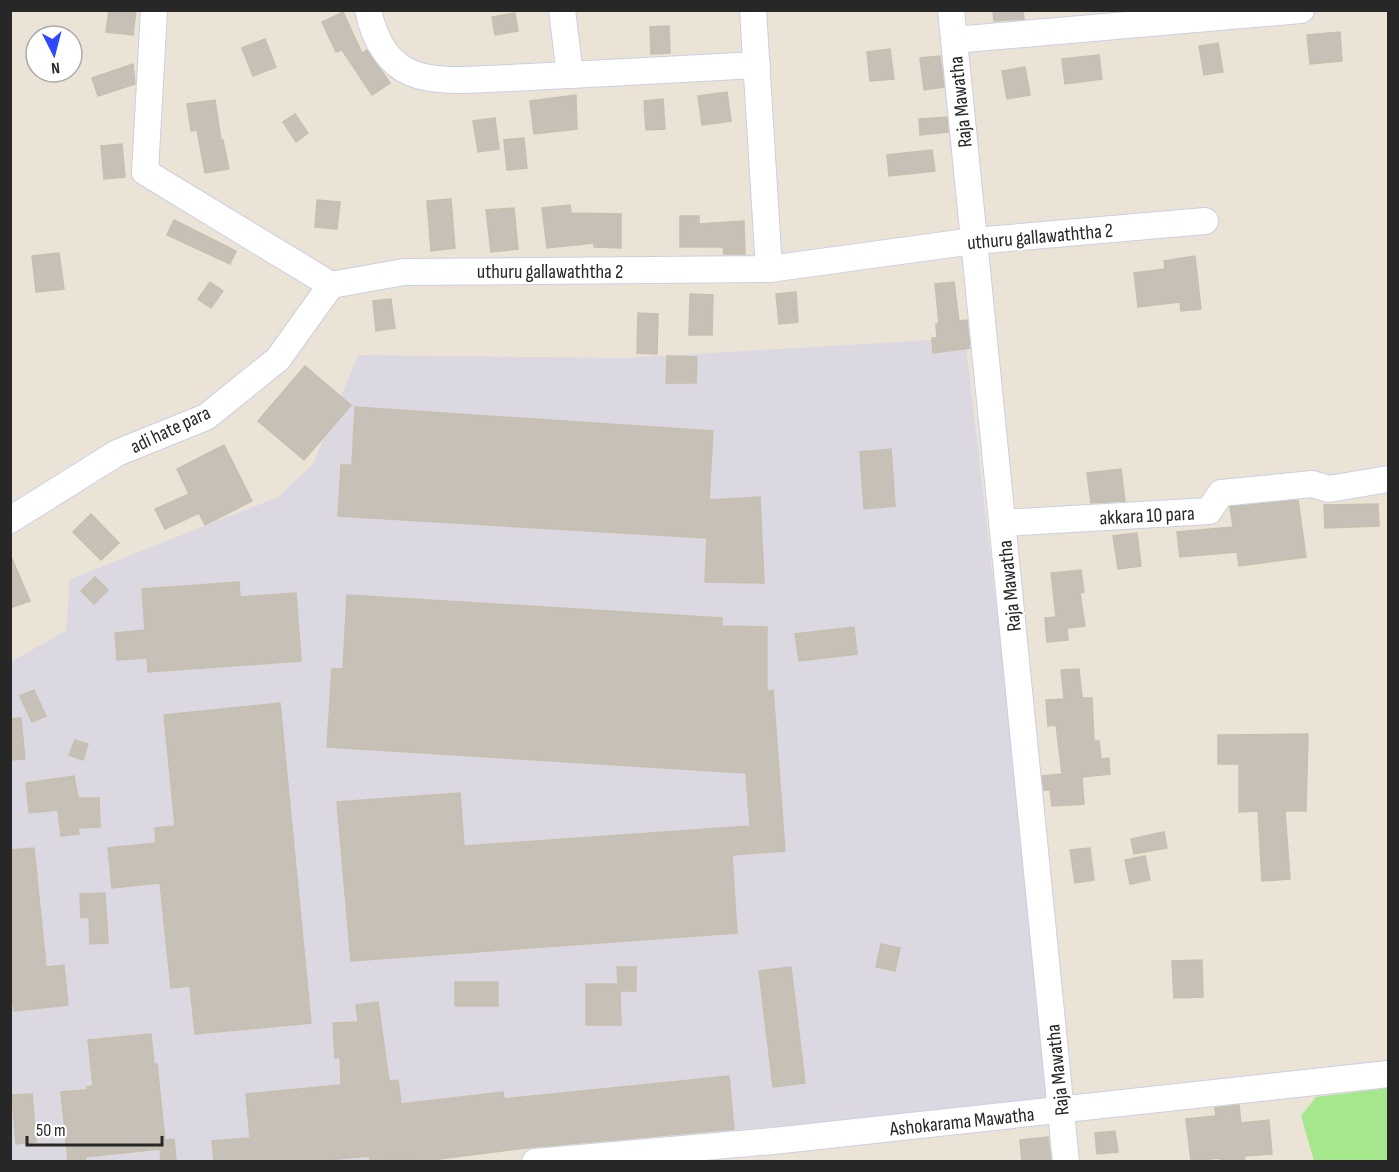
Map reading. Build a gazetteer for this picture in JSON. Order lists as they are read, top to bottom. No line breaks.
{"streets":{"street":["Raja Mawatha","uthuru gallawaththa 2","adi hate para","akkara 10 para","Ashokarama Mawatha"]},"crossings":[["Raja Mawatha","uthuru gallawaththa 2"],["Raja Mawatha","akkara 10 para"],["Raja Mawatha","Ashokarama Mawatha"],["uthuru gallawaththa 2","adi hate para"]],"scale_bar":"50 m","north":"bottom"}
